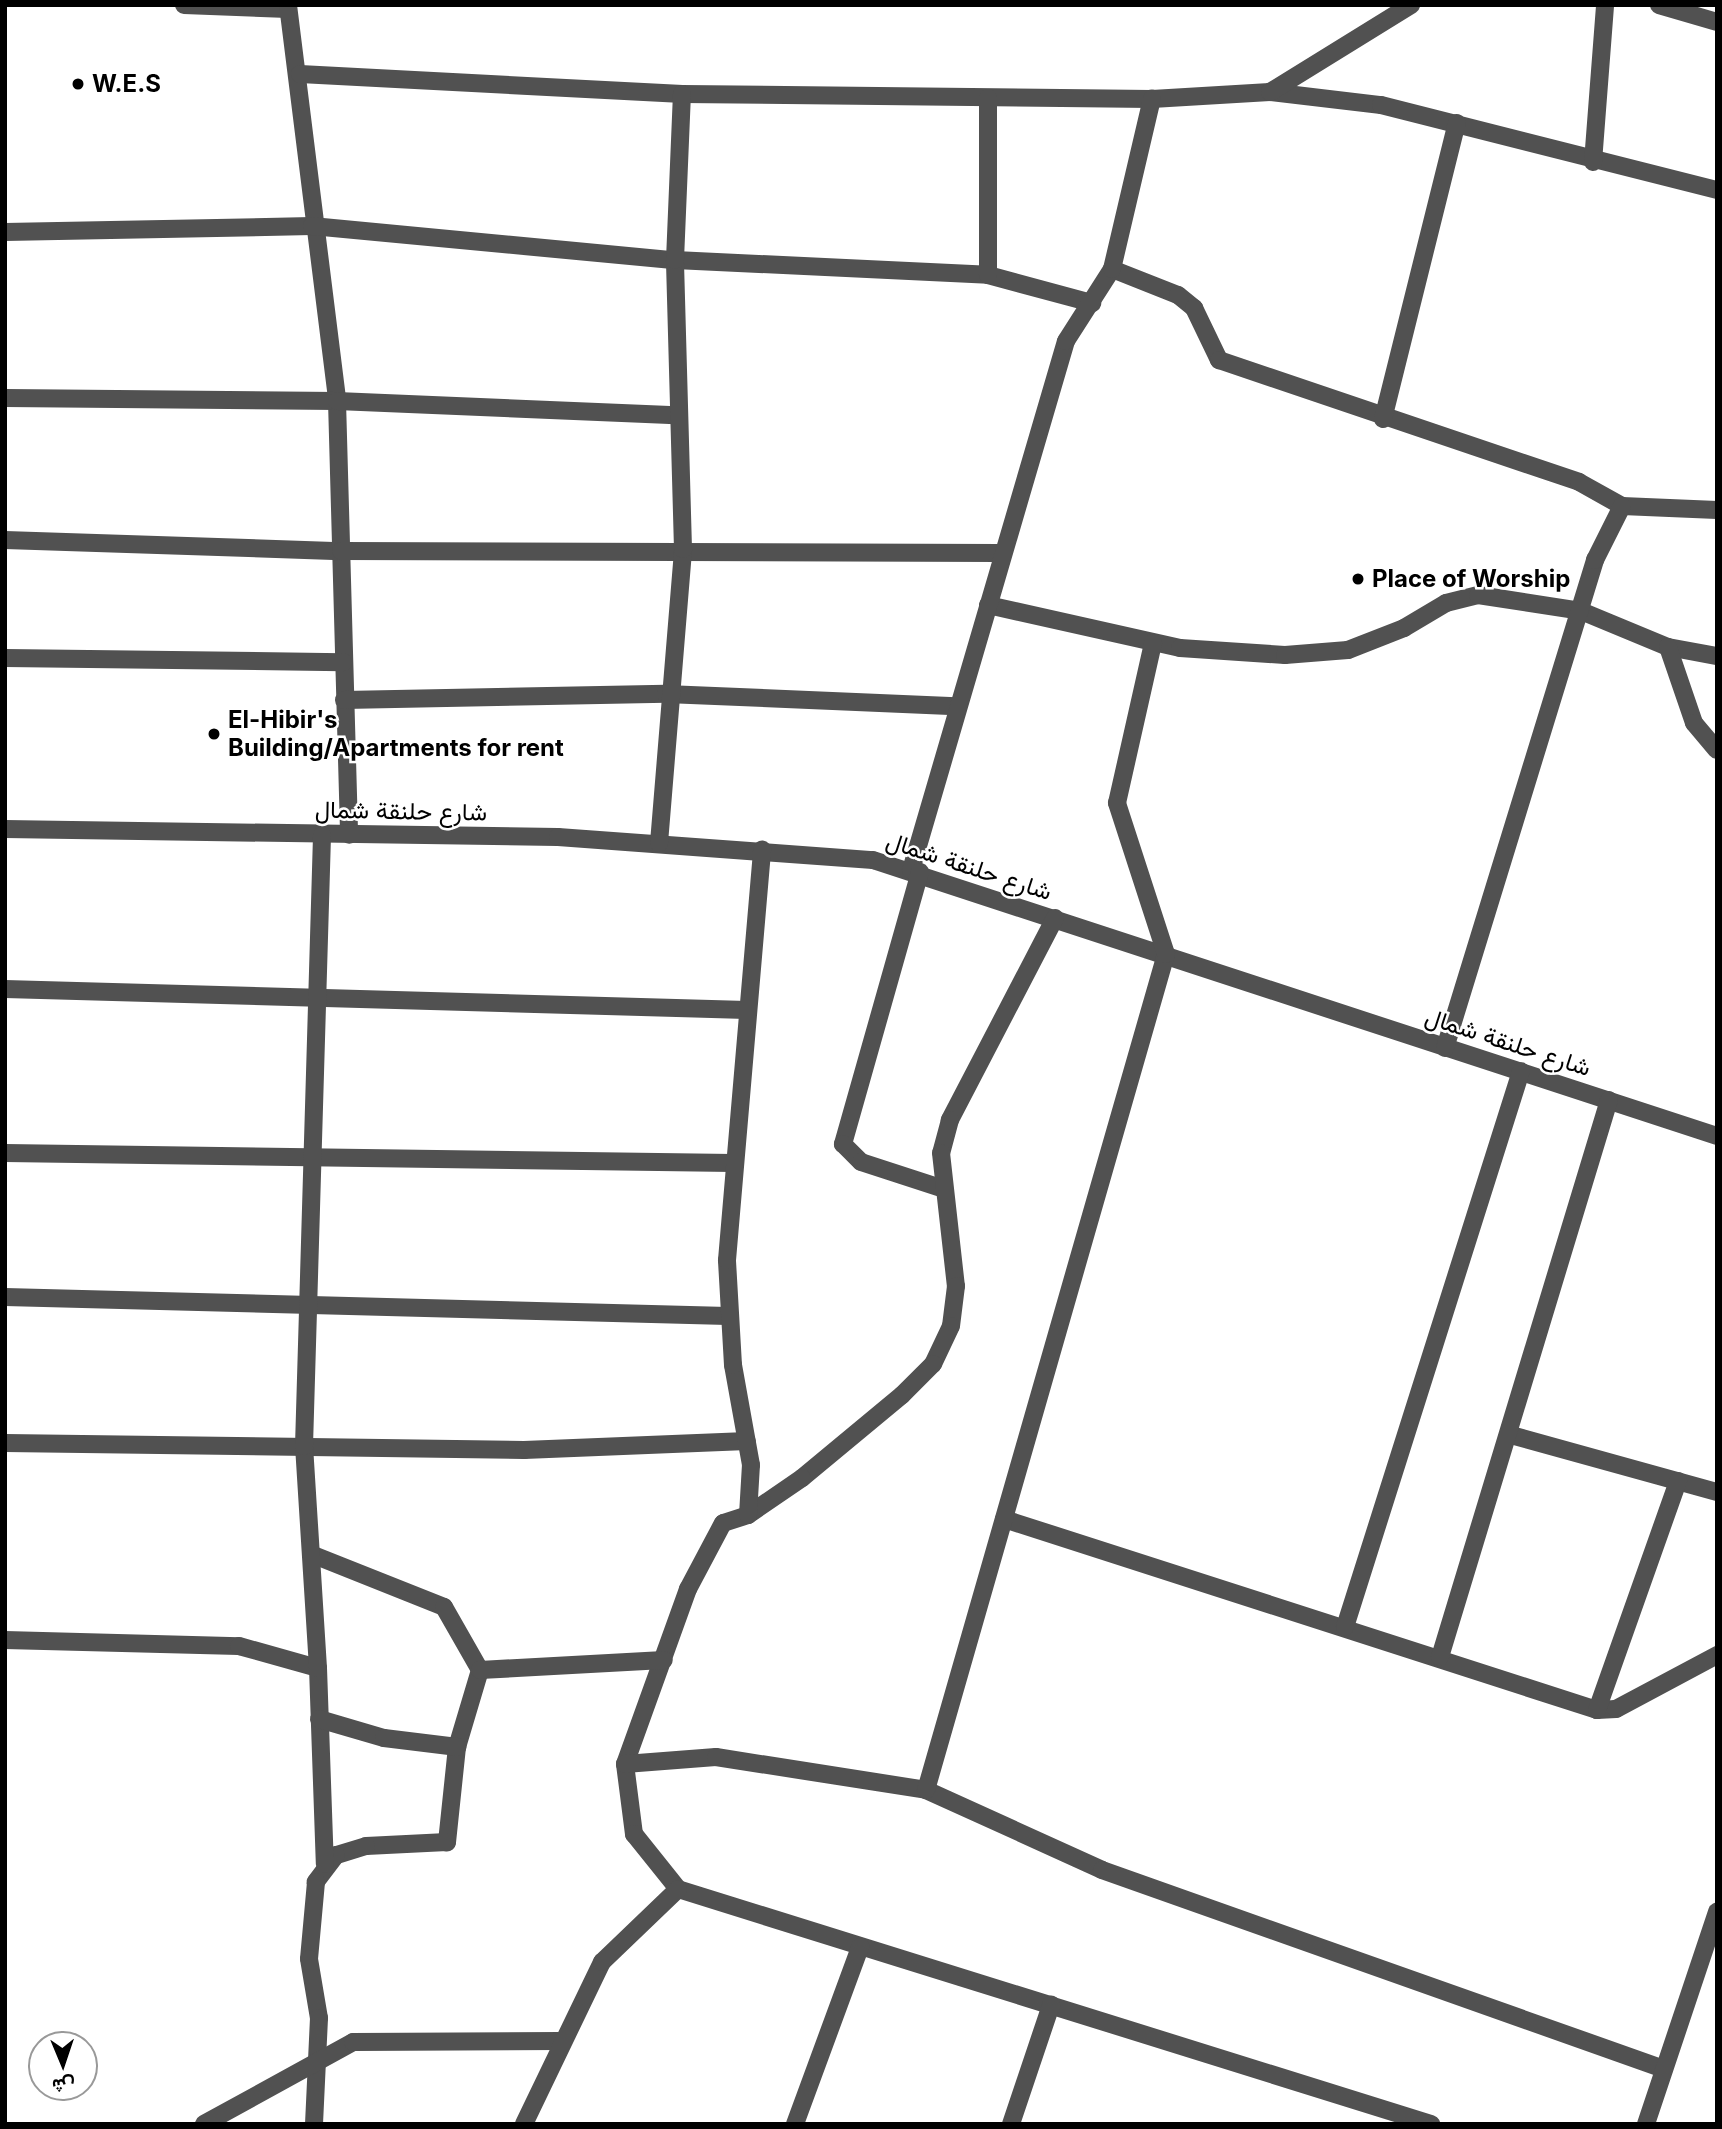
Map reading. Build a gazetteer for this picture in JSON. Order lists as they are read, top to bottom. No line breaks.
{"streets":{"street":["شارع حلنقة شمال"]},"places":["W.E.S","Place of Worship","El-Hibir's Building/Apartments for rent"],"north":"bottom"}
